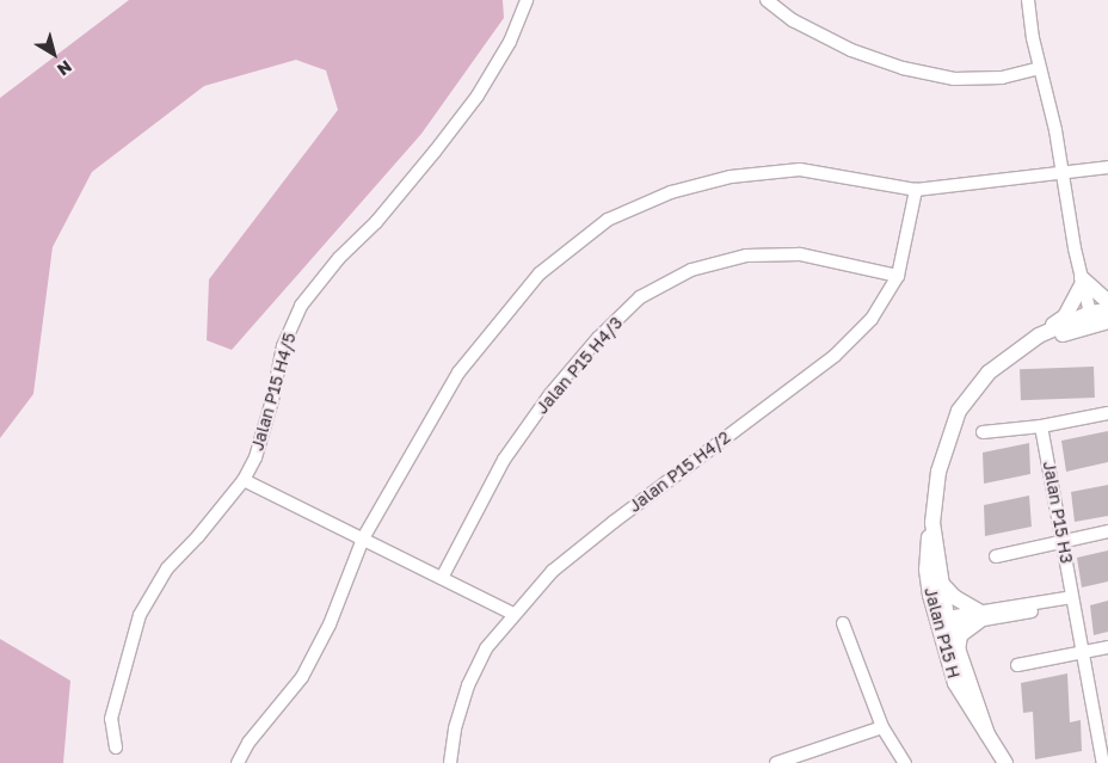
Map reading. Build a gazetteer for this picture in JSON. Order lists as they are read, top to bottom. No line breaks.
{"streets":{"street":["Jalan P15 H4/3","Jalan P15 H4/5","Jalan P15 H4/2","Jalan P15 H3","Jalan P15 H"]},"crossings":[["Jalan P15 H4/3","Jalan P15 H4/2"]],"north":"bottom right"}
